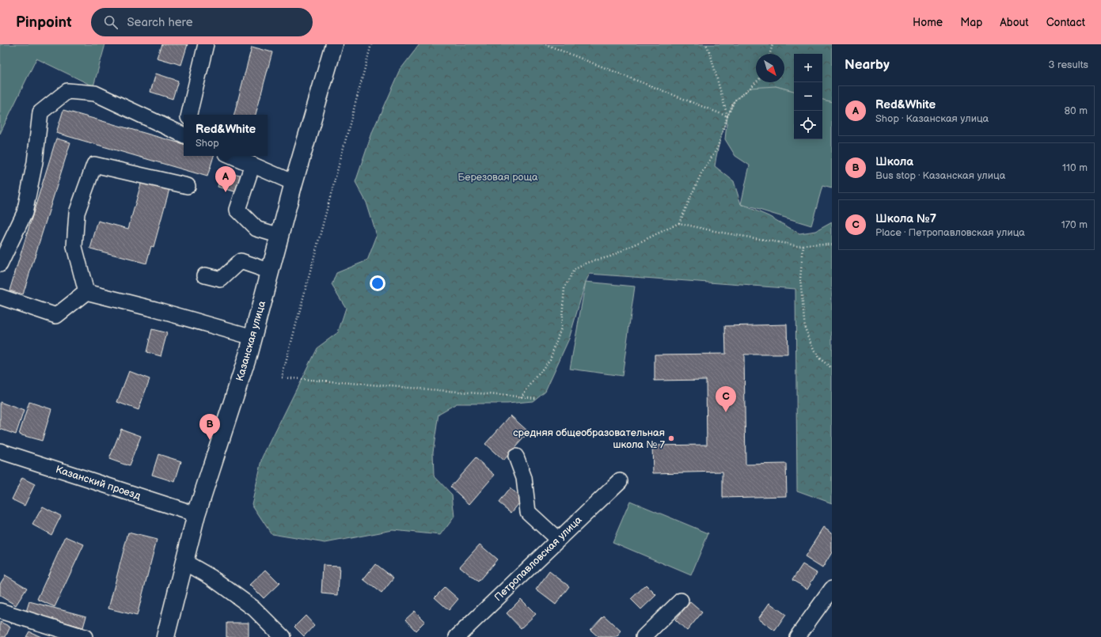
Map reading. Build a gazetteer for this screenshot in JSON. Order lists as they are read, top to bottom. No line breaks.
{"streets":{"main road":["Казанская улица"],"street":["Казанский проезд","Петропавловская улица"]},"crossings":[["Казанская улица","Казанский проезд"]],"parks":["Березовая роща"],"places":["средняя общеобразовательная школа № 7"],"north":"bottom right","page":{"header":"Pinpoint","search":"Search here","nav":["Home","Map","About","Contact"],"heading":["Nearby","3 results"],"map_buttons":["+","−"],"list":[{"mark":"A","name":"Red&White","note":"Shop · Казанская улица","value":"80 m"},{"mark":"B","name":"Школа","note":"Bus stop · Казанская улица","value":"110 m"},{"mark":"C","name":"Школа №7","note":"Place · Петропавловская улица","value":"170 m"}],"popup":["Red&White","Shop"],"pins":["A","C","B"]}}
